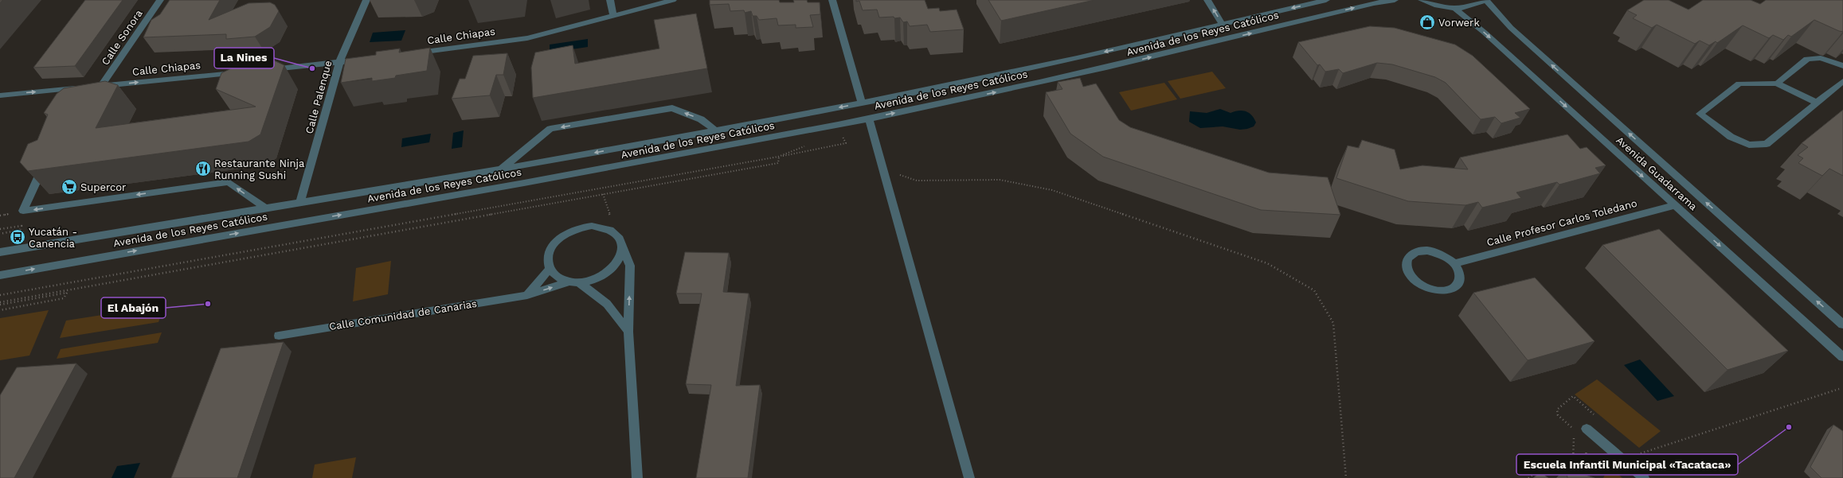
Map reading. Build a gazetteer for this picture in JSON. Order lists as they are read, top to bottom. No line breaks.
{"streets":{"street":["Avenida de los Reyes Católicos","Calle Chiapas","Calle Sonora","Calle Palenque","Avenida Guadarrama","Calle Profesor Carlos Toledano","Calle Comunidad de Canarias"]},"crossings":[["Avenida de los Reyes Católicos","Calle Palenque"],["Calle Chiapas","Calle Sonora"],["Avenida Guadarrama","Calle Profesor Carlos Toledano"]],"one_way":["Calle Chiapas"],"places":{"shop":["Vorwerk"],"other":["La Nines","El Abajón","Escuela Infantil Municipal «Tacataca»"],"restaurant":["Restaurante Ninja Running Sushi"],"supermarket":["Supercor"],"bus stop":["Yucatán - Canencia"]}}
